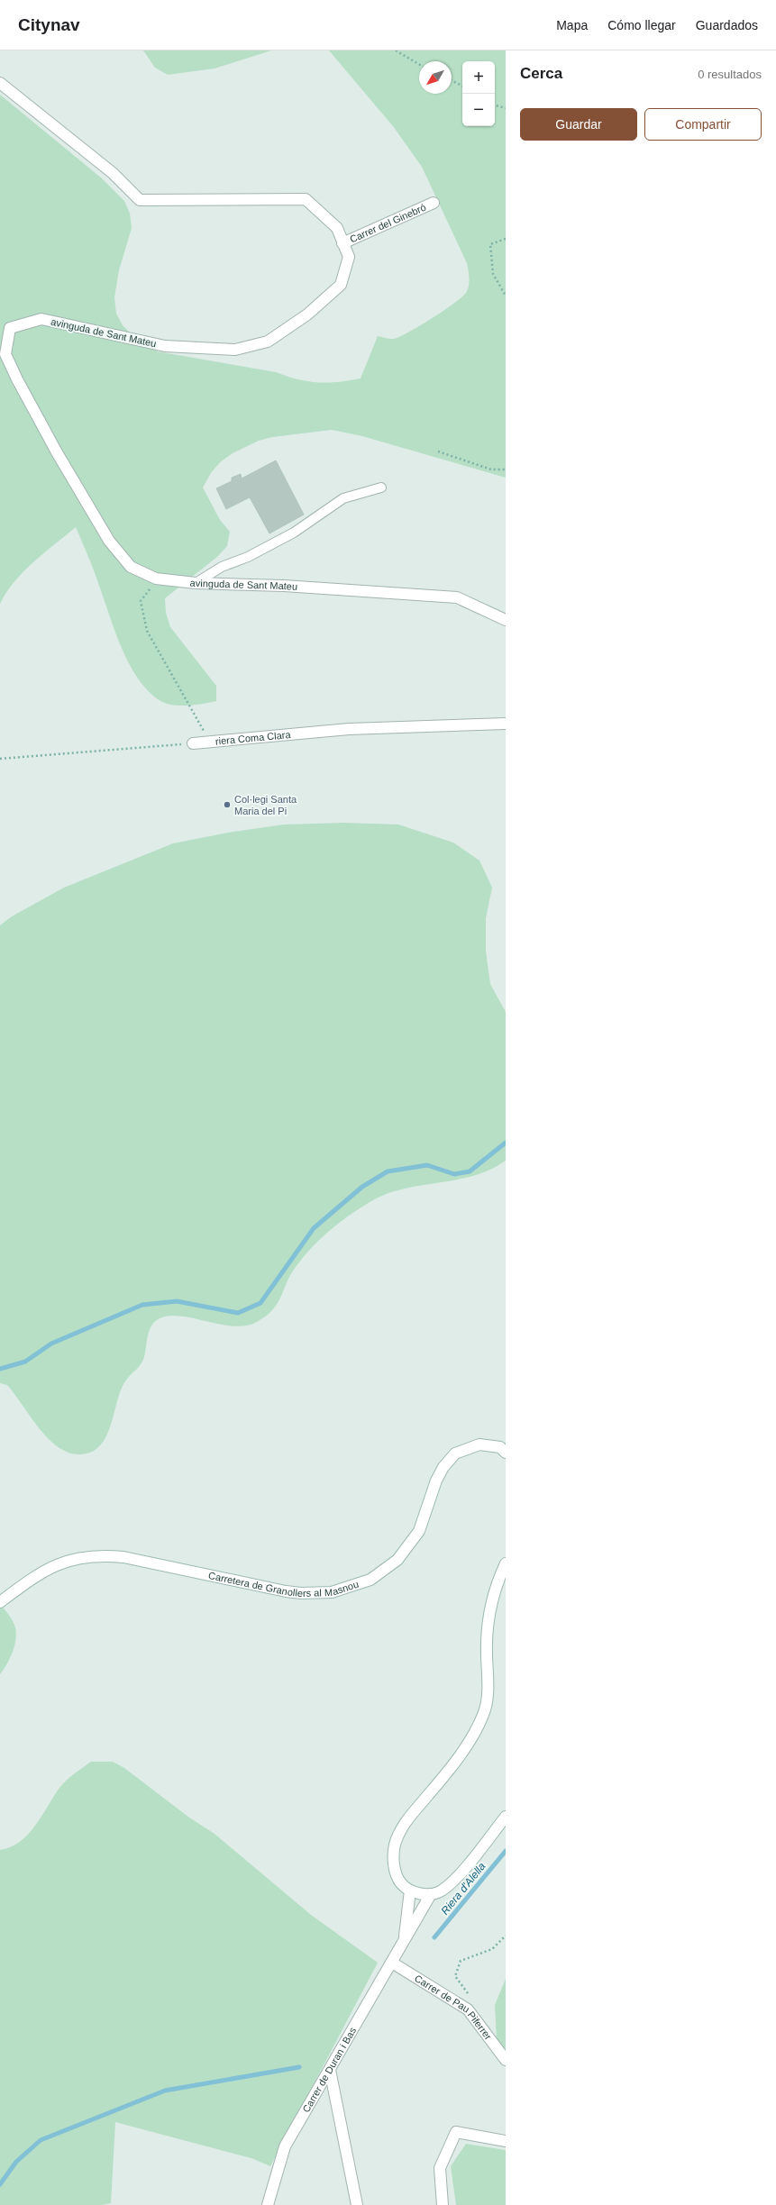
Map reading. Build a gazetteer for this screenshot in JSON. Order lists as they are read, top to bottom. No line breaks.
{"streets":{"street":["Carrer del Ginebró","avinguda de Sant Mateu","riera Coma Clara","Carretera de Granollers al Masnou","Carrer de Pau Piferrer","Carrer de Duran i Bas"]},"crossings":[["Carrer del Ginebró","avinguda de Sant Mateu"],["Carrer de Pau Piferrer","Carrer de Duran i Bas"]],"water":["Riera d'Alella"],"places":["Col·legi Santa Maria del Pi"],"north":"bottom left","page":{"header":"Citynav","nav":["Mapa","Cómo llegar","Guardados"],"heading":["Cerca","0 resultados"],"map_buttons":["+","−"],"buttons":["Guardar","Compartir"]}}
